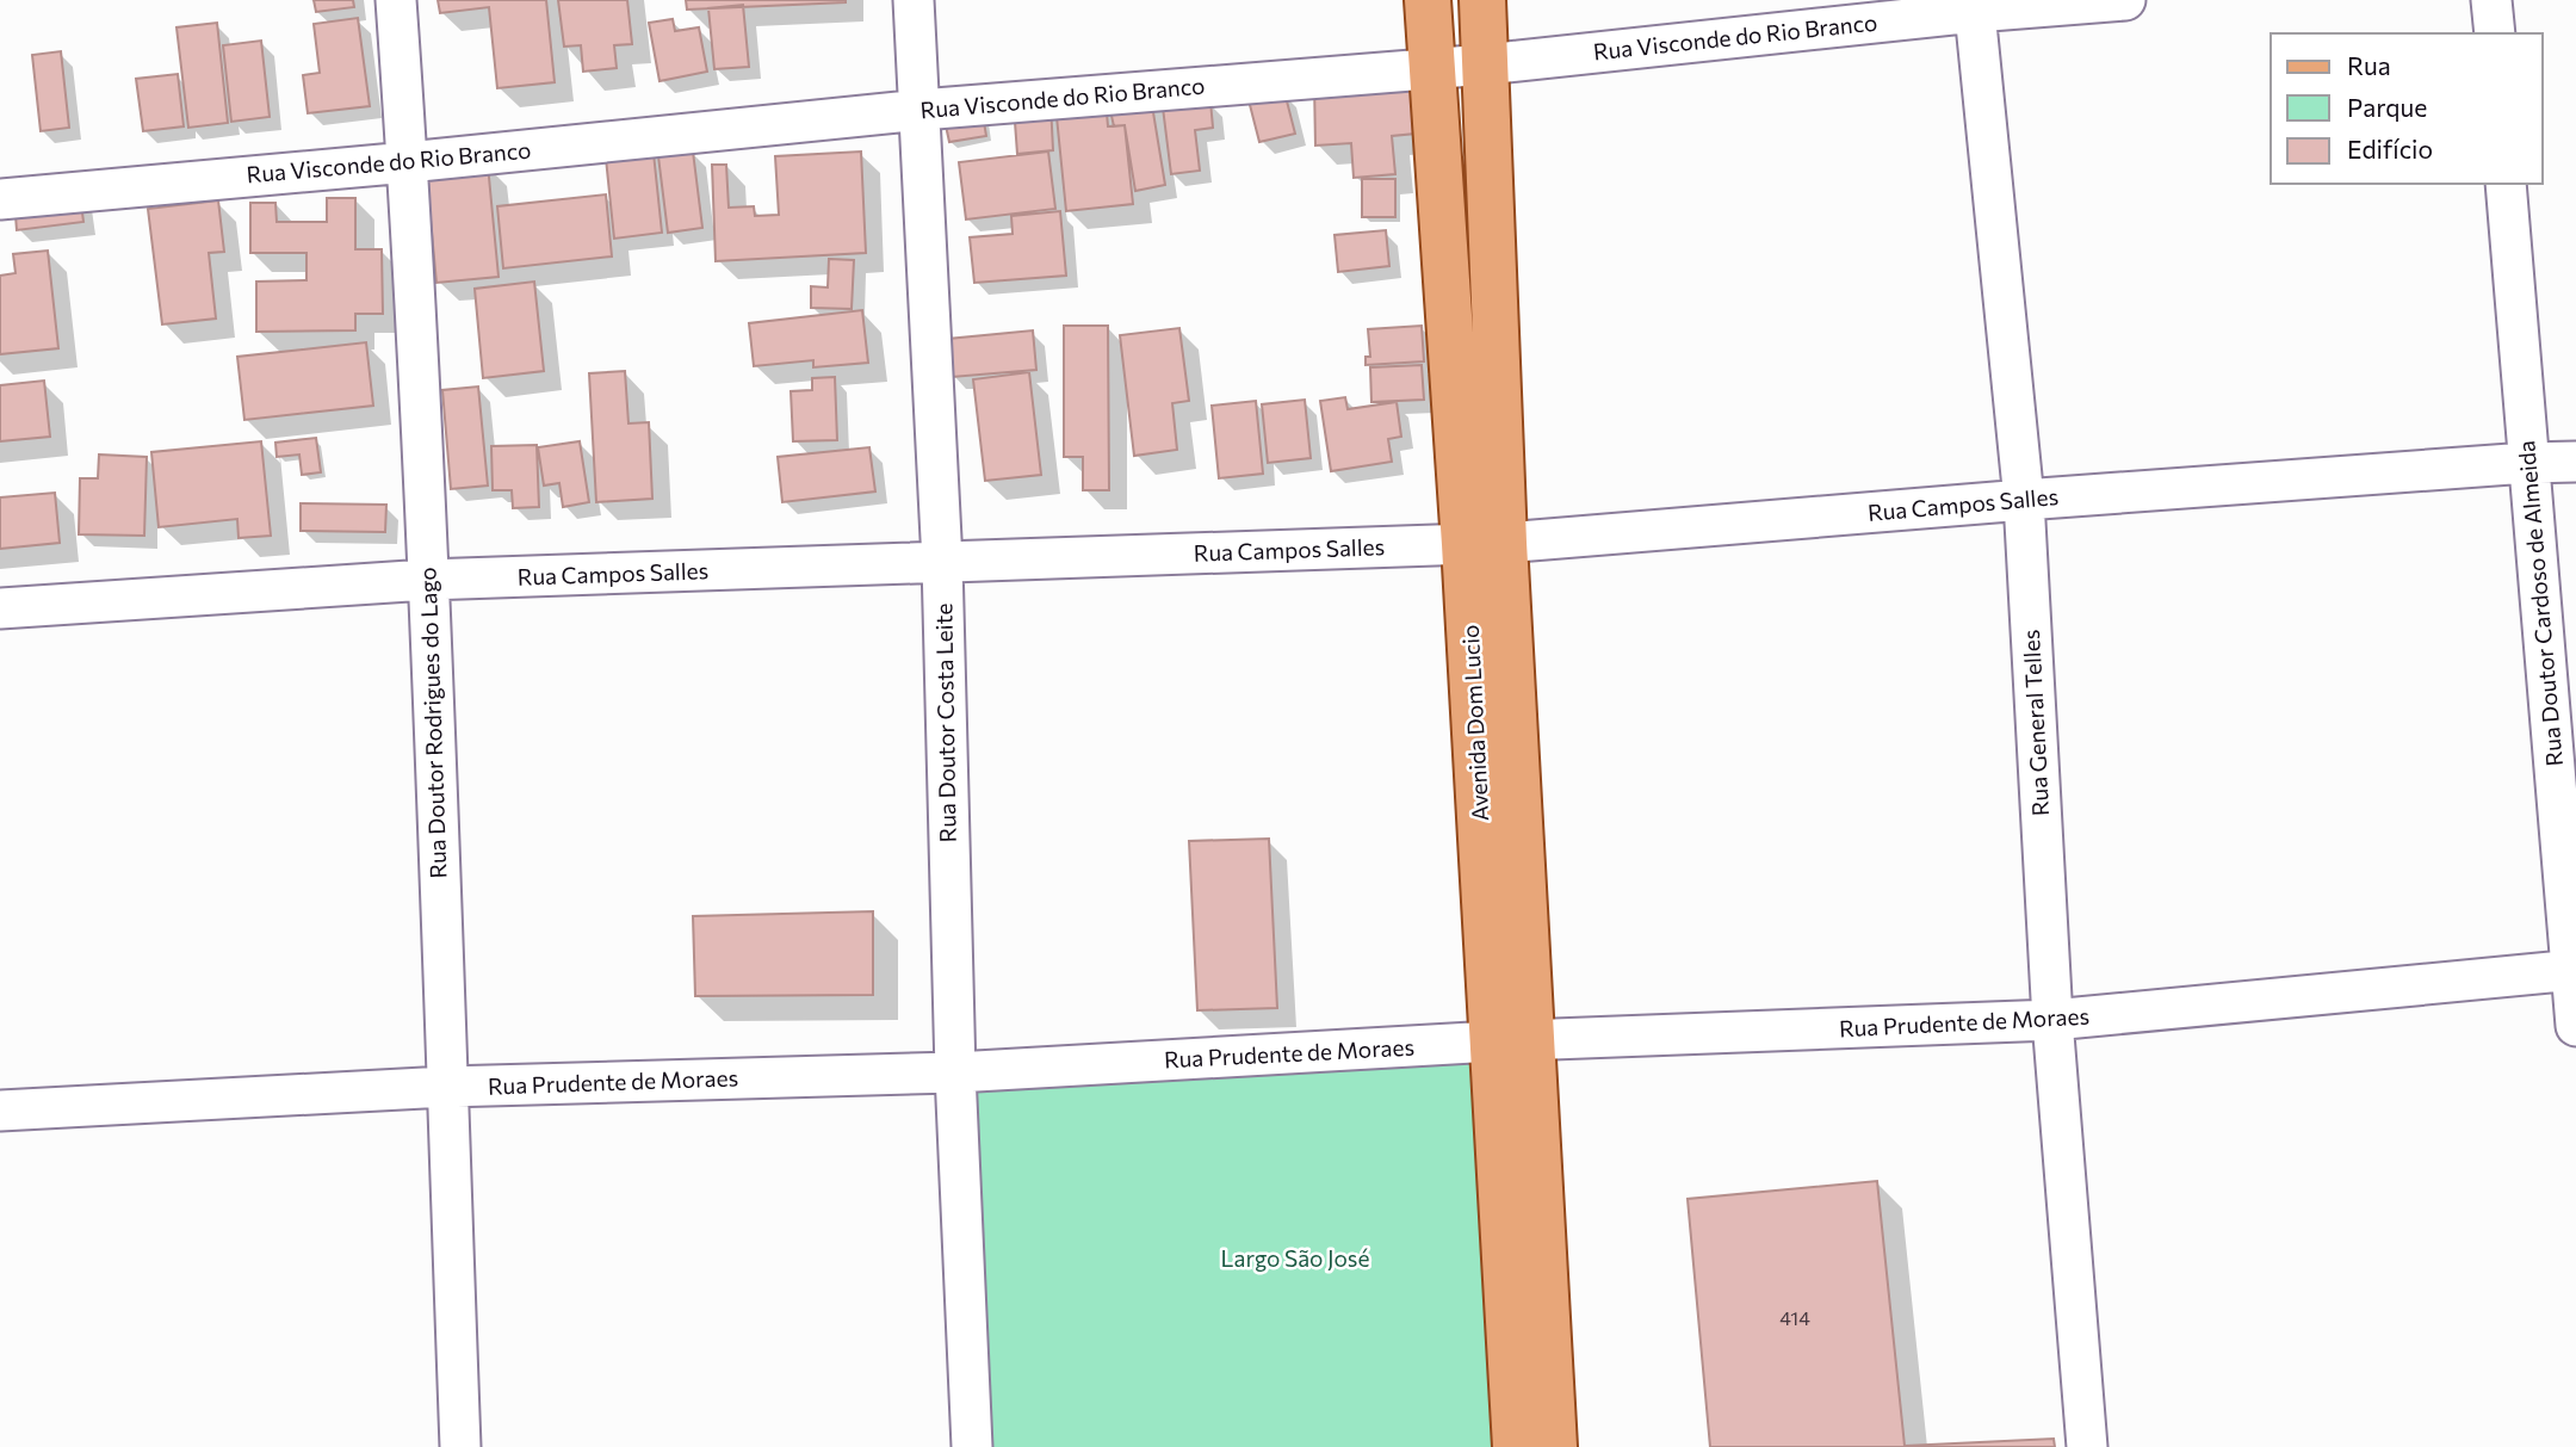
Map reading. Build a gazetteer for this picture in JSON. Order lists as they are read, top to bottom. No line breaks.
{"streets":{"main road":["Avenida Dom Lucio"],"street":["Rua Visconde do Rio Branco","Rua Campos Salles","Rua Doutor Cardoso de Almeida","Rua Doutor Rodrigues do Lago","Rua Doutor Costa Leite","Rua General Telles","Rua Prudente de Moraes"]},"crossings":[["Rua Visconde do Rio Branco","Rua Doutor Rodrigues do Lago"],["Rua Visconde do Rio Branco","Rua Doutor Costa Leite"],["Rua Visconde do Rio Branco","Avenida Dom Lucio"],["Rua Visconde do Rio Branco","Rua General Telles"],["Rua Campos Salles","Rua Doutor Cardoso de Almeida"],["Rua Campos Salles","Rua Doutor Rodrigues do Lago"],["Rua Campos Salles","Rua Doutor Costa Leite"],["Rua Campos Salles","Avenida Dom Lucio"],["Rua Campos Salles","Rua General Telles"],["Rua Doutor Cardoso de Almeida","Rua Prudente de Moraes"],["Rua Doutor Rodrigues do Lago","Rua Prudente de Moraes"],["Rua Doutor Costa Leite","Rua Prudente de Moraes"],["Avenida Dom Lucio","Rua Prudente de Moraes"],["Rua General Telles","Rua Prudente de Moraes"]],"parks":["Largo São José"],"house_numbers":["414"],"legend":["Rua","Parque","Edifício"]}
